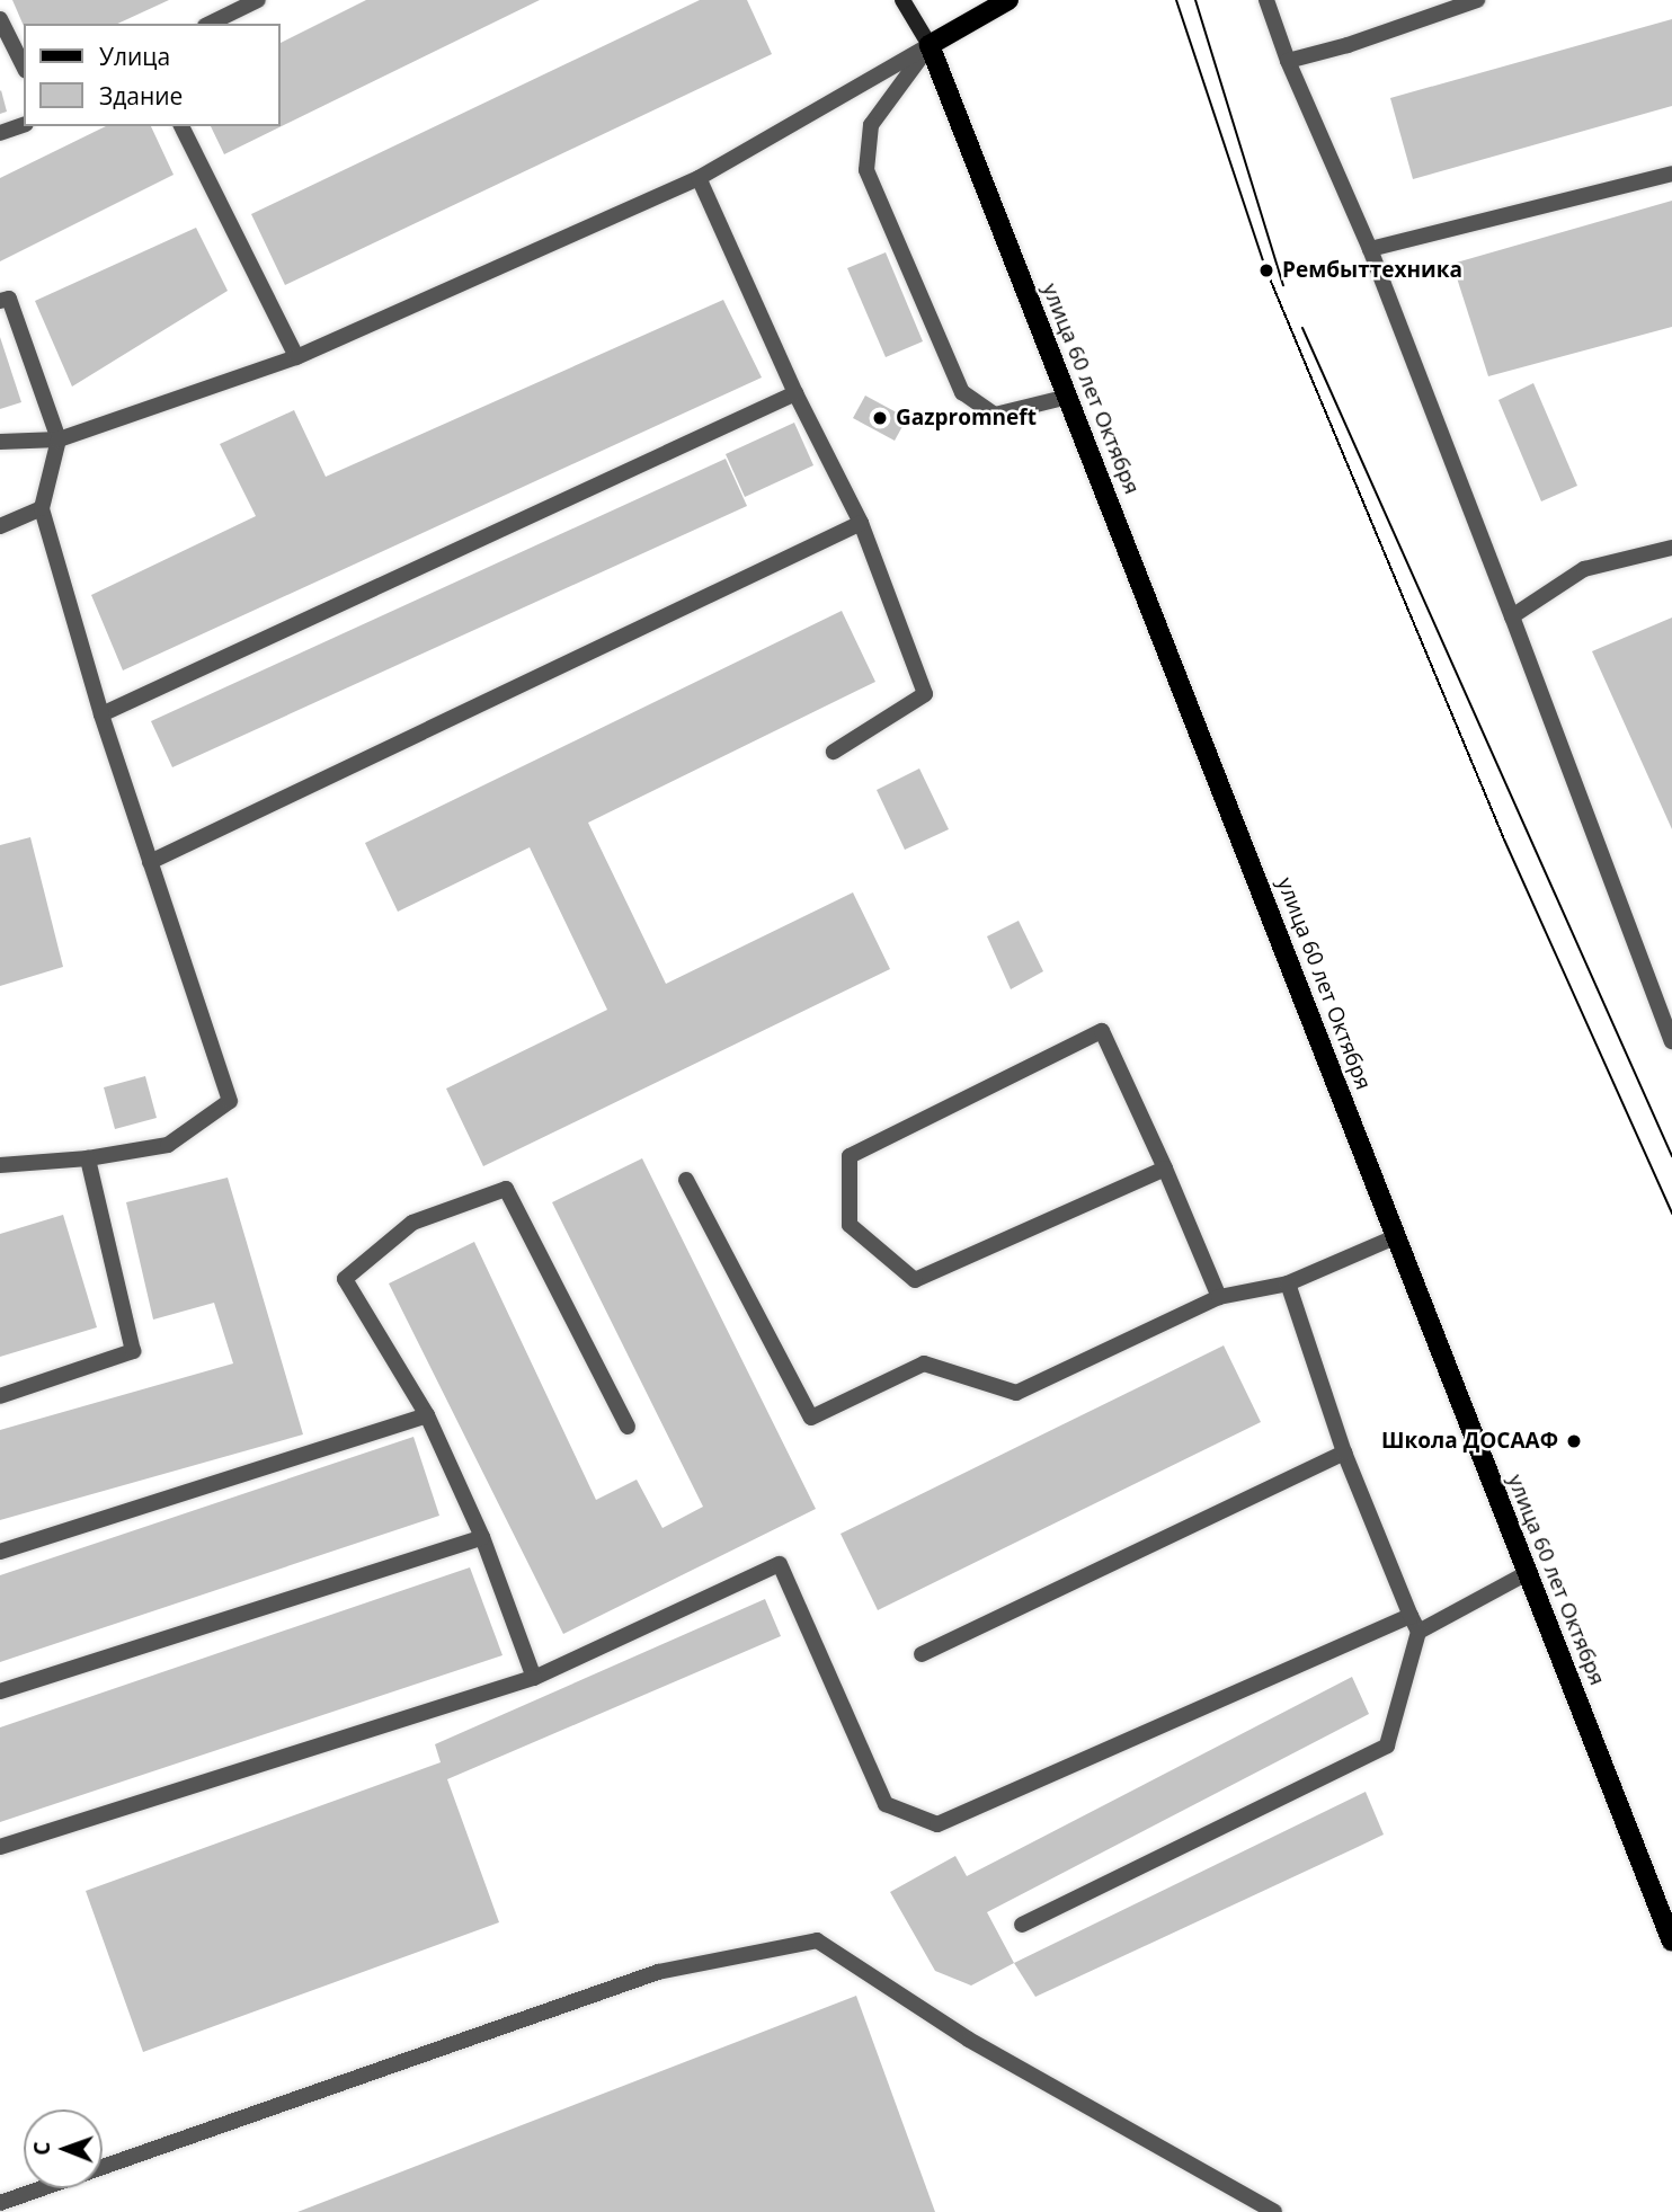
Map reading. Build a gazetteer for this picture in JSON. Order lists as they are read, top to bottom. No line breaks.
{"streets":{"main road":["улица 60 лет Октября"]},"places":["Рембыттехника","Gazpromneft","Школа ДОСААФ"],"legend":["Улица","Здание"],"north":"left"}
